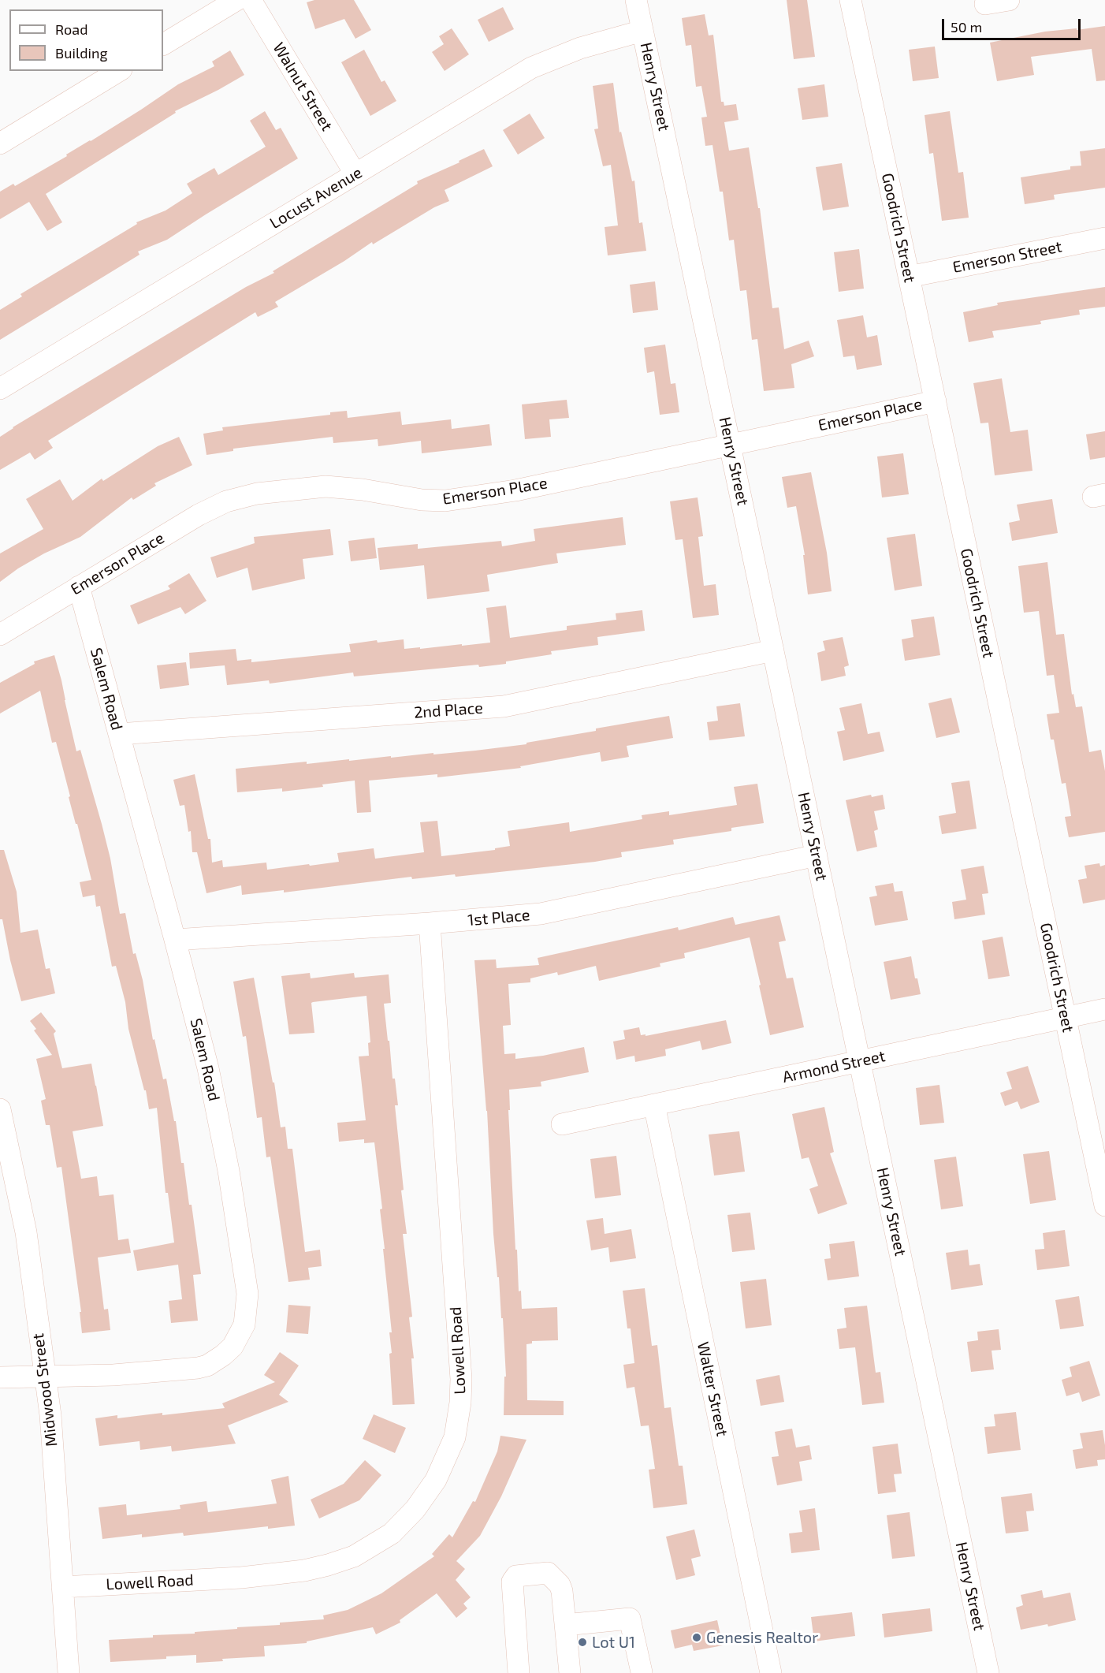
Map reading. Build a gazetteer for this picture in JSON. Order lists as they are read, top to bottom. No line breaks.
{"streets":{"street":["Walnut Street","Henry Street","Locust Avenue","Goodrich Street","Emerson Street","Emerson Place","Salem Road","2nd Place","1st Place","Armond Street","Lowell Road","Walter Street","Midwood Street"]},"crossings":[["Walnut Street","Locust Avenue"],["Henry Street","Locust Avenue"],["Henry Street","Emerson Place"],["Henry Street","2nd Place"],["Henry Street","1st Place"],["Henry Street","Armond Street"],["Goodrich Street","Emerson Street"],["Goodrich Street","Emerson Place"],["Goodrich Street","Armond Street"],["Emerson Place","Salem Road"],["Salem Road","2nd Place"],["Salem Road","1st Place"],["Salem Road","Midwood Street"],["1st Place","Lowell Road"],["Armond Street","Walter Street"],["Lowell Road","Midwood Street"]],"places":["Genesis Realtor","Lot U1"],"legend":["Road","Building"],"scale_bar":"50 m"}
